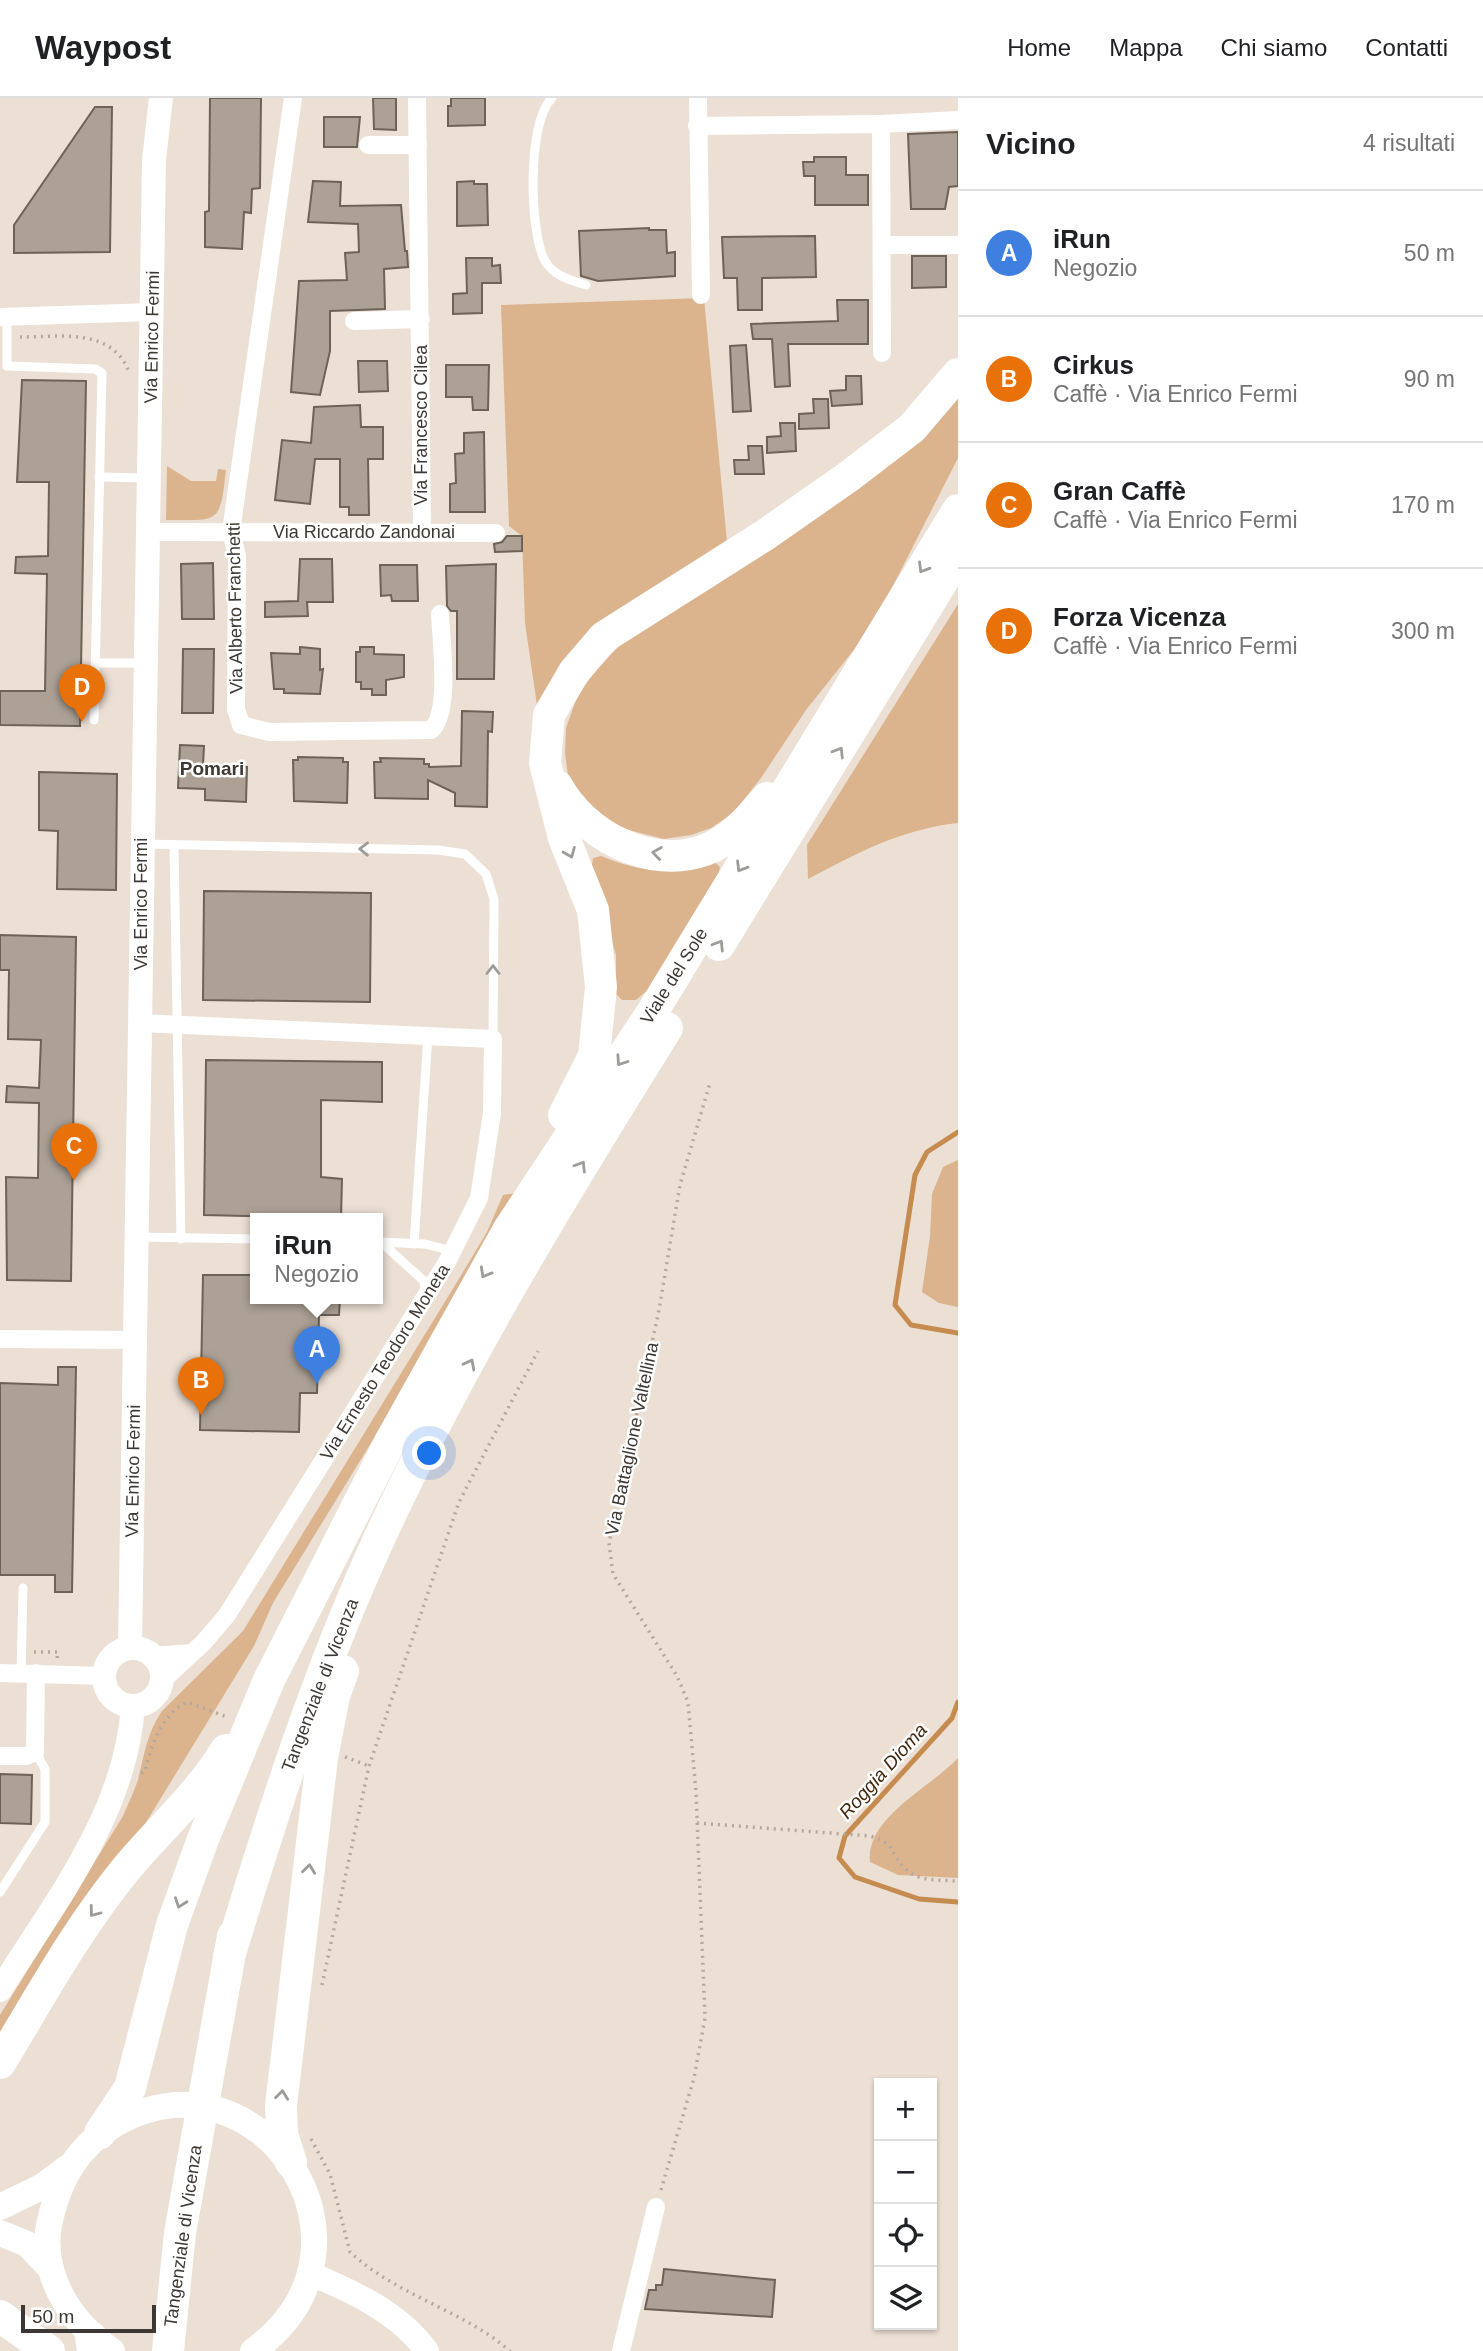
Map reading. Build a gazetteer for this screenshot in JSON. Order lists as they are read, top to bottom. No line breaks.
{"streets":{"highway":["Viale del Sole","Tangenziale di Vicenza"],"street":["Via Enrico Fermi","Via Francesco Cilea","Via Riccardo Zandonai","Via Alberto Franchetti","Via Ernesto Teodoro Moneta"],"path":["Via Battaglione Valtellina"]},"crossings":[["Via Enrico Fermi","Via Riccardo Zandonai"],["Via Enrico Fermi","Via Ernesto Teodoro Moneta"],["Via Francesco Cilea","Via Riccardo Zandonai"],["Via Riccardo Zandonai","Via Alberto Franchetti"],["Viale del Sole","Tangenziale di Vicenza"]],"districts":["Pomari"],"water":["Roggia Dioma"],"scale_bar":"50 m","page":{"header":"Waypost","nav":["Home","Mappa","Chi siamo","Contatti"],"heading":["Vicino","4 risultati"],"list":[{"mark":"A","name":"iRun","note":"Negozio","value":"50 m"},{"mark":"B","name":"Cirkus","note":"Caffè · Via Enrico Fermi","value":"90 m"},{"mark":"C","name":"Gran Caffè","note":"Caffè · Via Enrico Fermi","value":"170 m"},{"mark":"D","name":"Forza Vicenza","note":"Caffè · Via Enrico Fermi","value":"300 m"}],"pins":["D","C","A","B"],"popup":["iRun","Negozio"],"map_buttons":["+","−"],"scale":"50 m"}}
